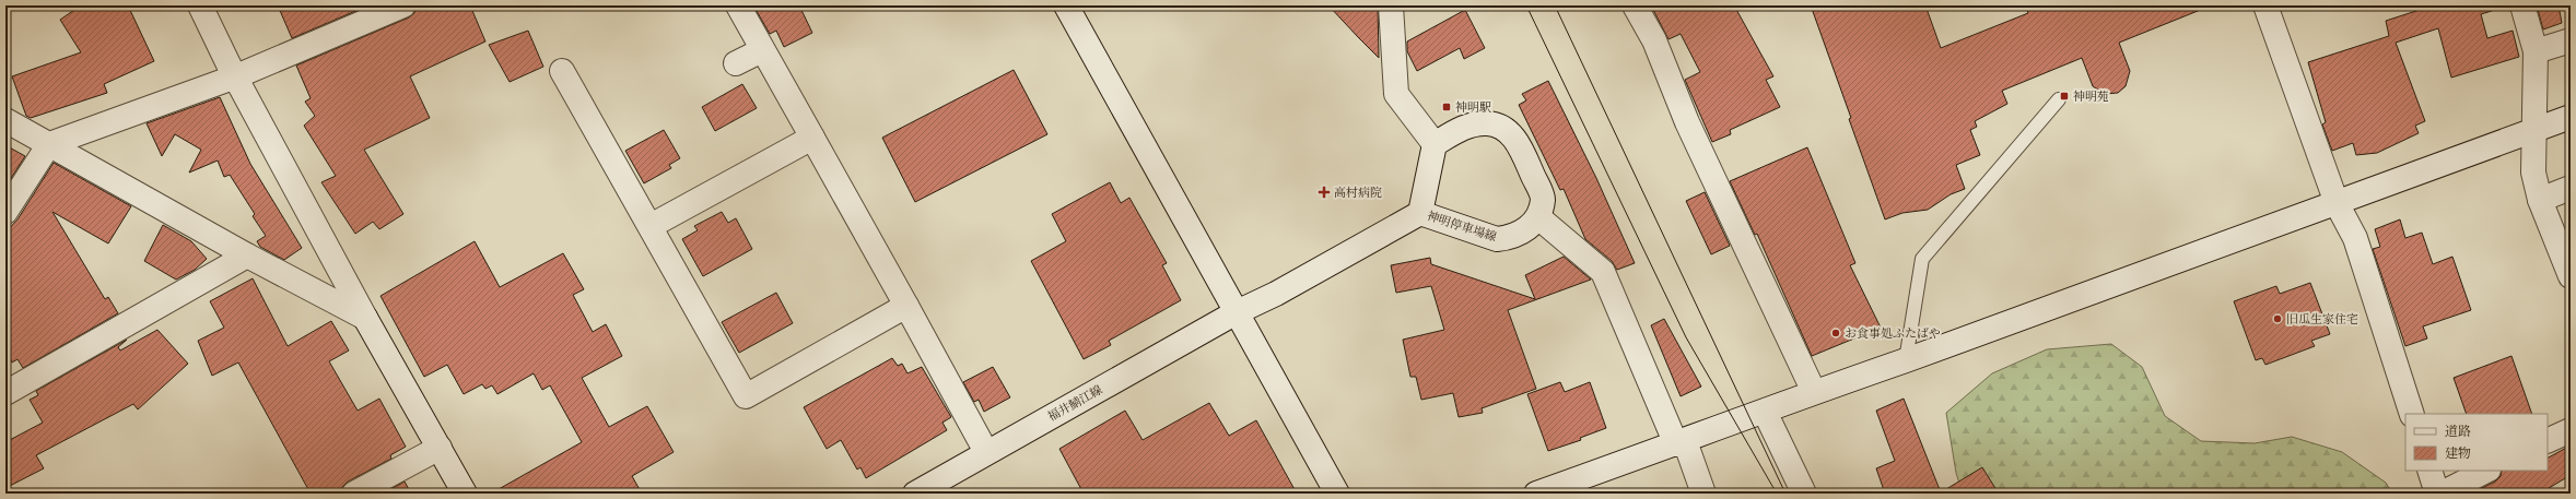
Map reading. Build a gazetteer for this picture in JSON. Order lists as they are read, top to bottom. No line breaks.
{"streets":{"street":["神明停車場線","福井鯖江線"]},"crossings":[["神明停車場線","福井鯖江線"]],"places":{"transit":["神明苑","神明駅"],"health":["高村病院"],"other":["旧瓜生家住宅","お食事処ふたばや"]},"legend":["道路","建物"]}
